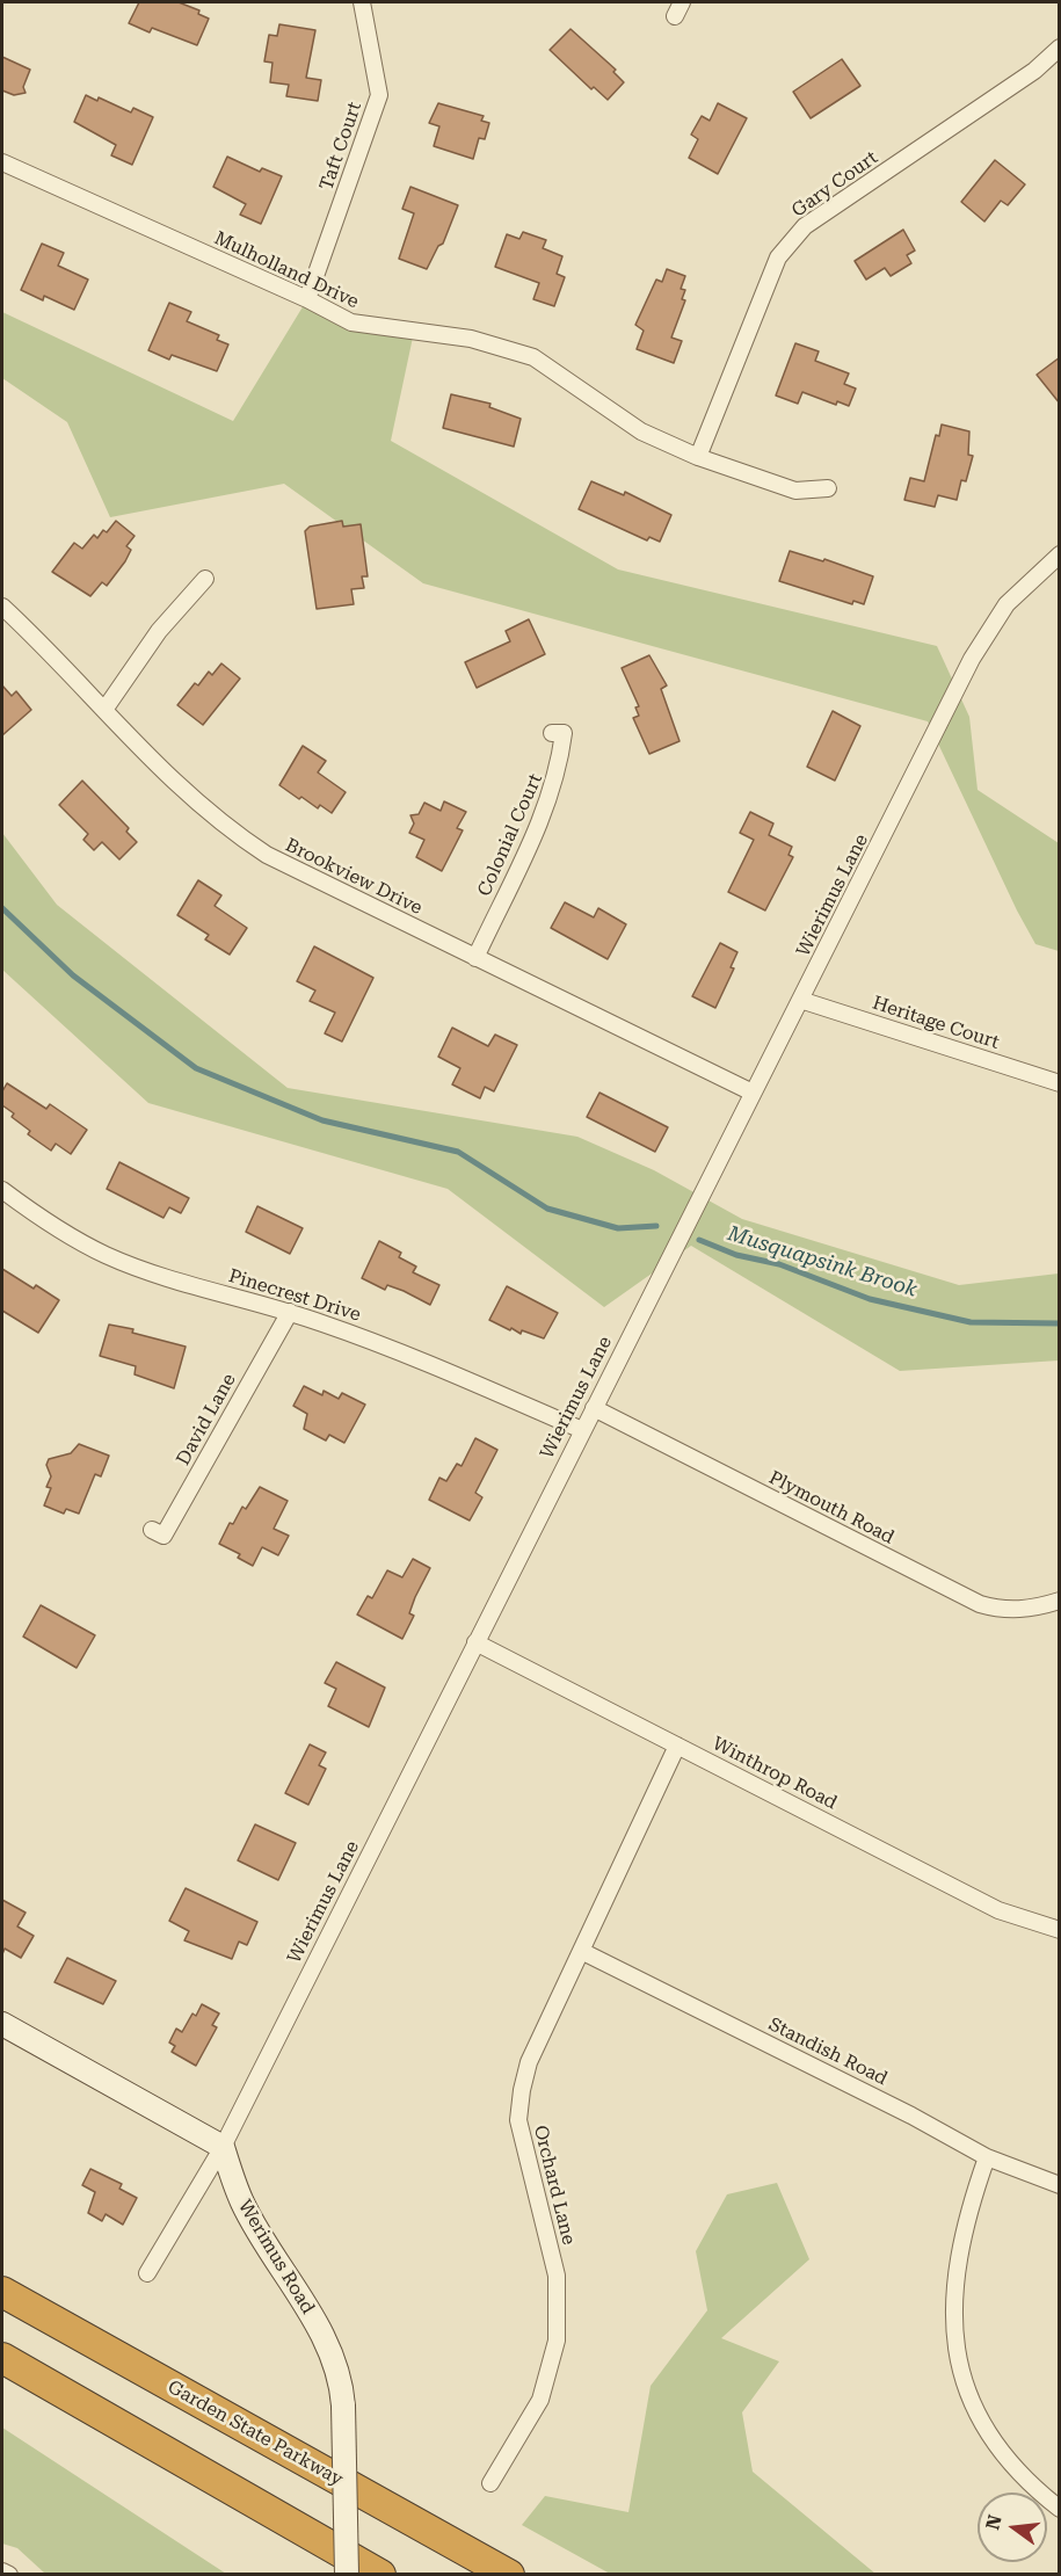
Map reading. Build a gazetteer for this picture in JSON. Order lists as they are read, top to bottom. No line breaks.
{"streets":{"highway":["Garden State Parkway"],"main road":["Werimus Road"],"street":["Taft Court","Gary Court","Mulholland Drive","Colonial Court","Brookview Drive","Wierimus Lane","Heritage Court","Pinecrest Drive","David Lane","Plymouth Road","Winthrop Road","Standish Road","Orchard Lane"]},"crossings":[["Taft Court","Mulholland Drive"],["Gary Court","Mulholland Drive"],["Colonial Court","Brookview Drive"],["Brookview Drive","Wierimus Lane"],["Wierimus Lane","Heritage Court"],["Wierimus Lane","Pinecrest Drive"],["Wierimus Lane","Plymouth Road"],["Wierimus Lane","Winthrop Road"],["Wierimus Lane","Werimus Road"],["Pinecrest Drive","David Lane"],["Winthrop Road","Orchard Lane"],["Standish Road","Orchard Lane"]],"water":["Musquapsink Brook"],"north":"left"}
